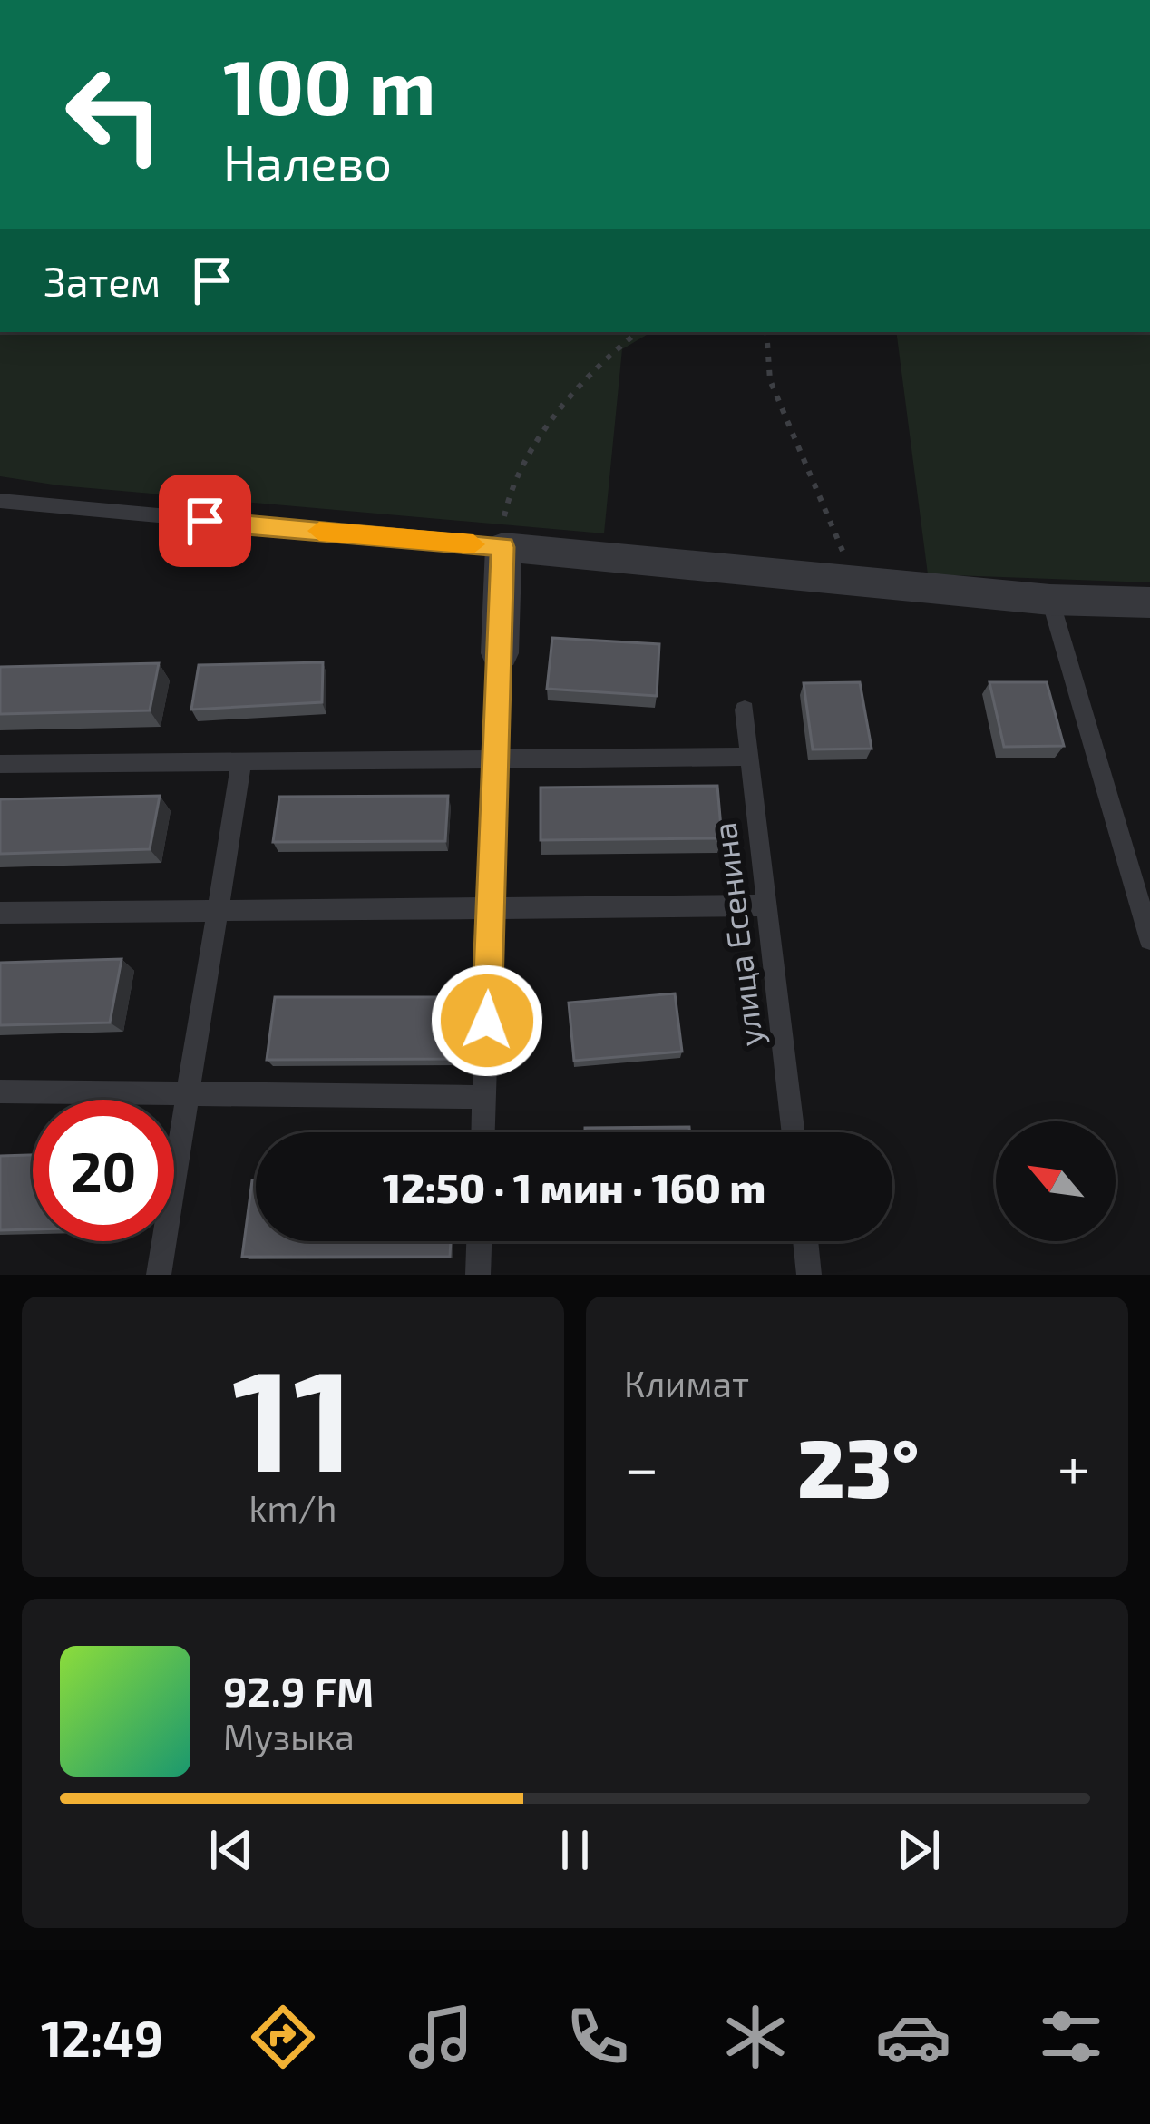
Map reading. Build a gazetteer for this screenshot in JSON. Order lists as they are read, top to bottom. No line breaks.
{"streets":{"lane":["улица Есенина"]},"north":"top left","page":{"turn":["100 m","Налево"],"then":"Затем","limit":"20","trip":"12:50 · 1 мин · 160 m","tile":[["11","km/h"],"Климат"],"heat":["−","23°","+"],"song":["92.9 FM","Музыка"],"tabs":"12:49"}}
